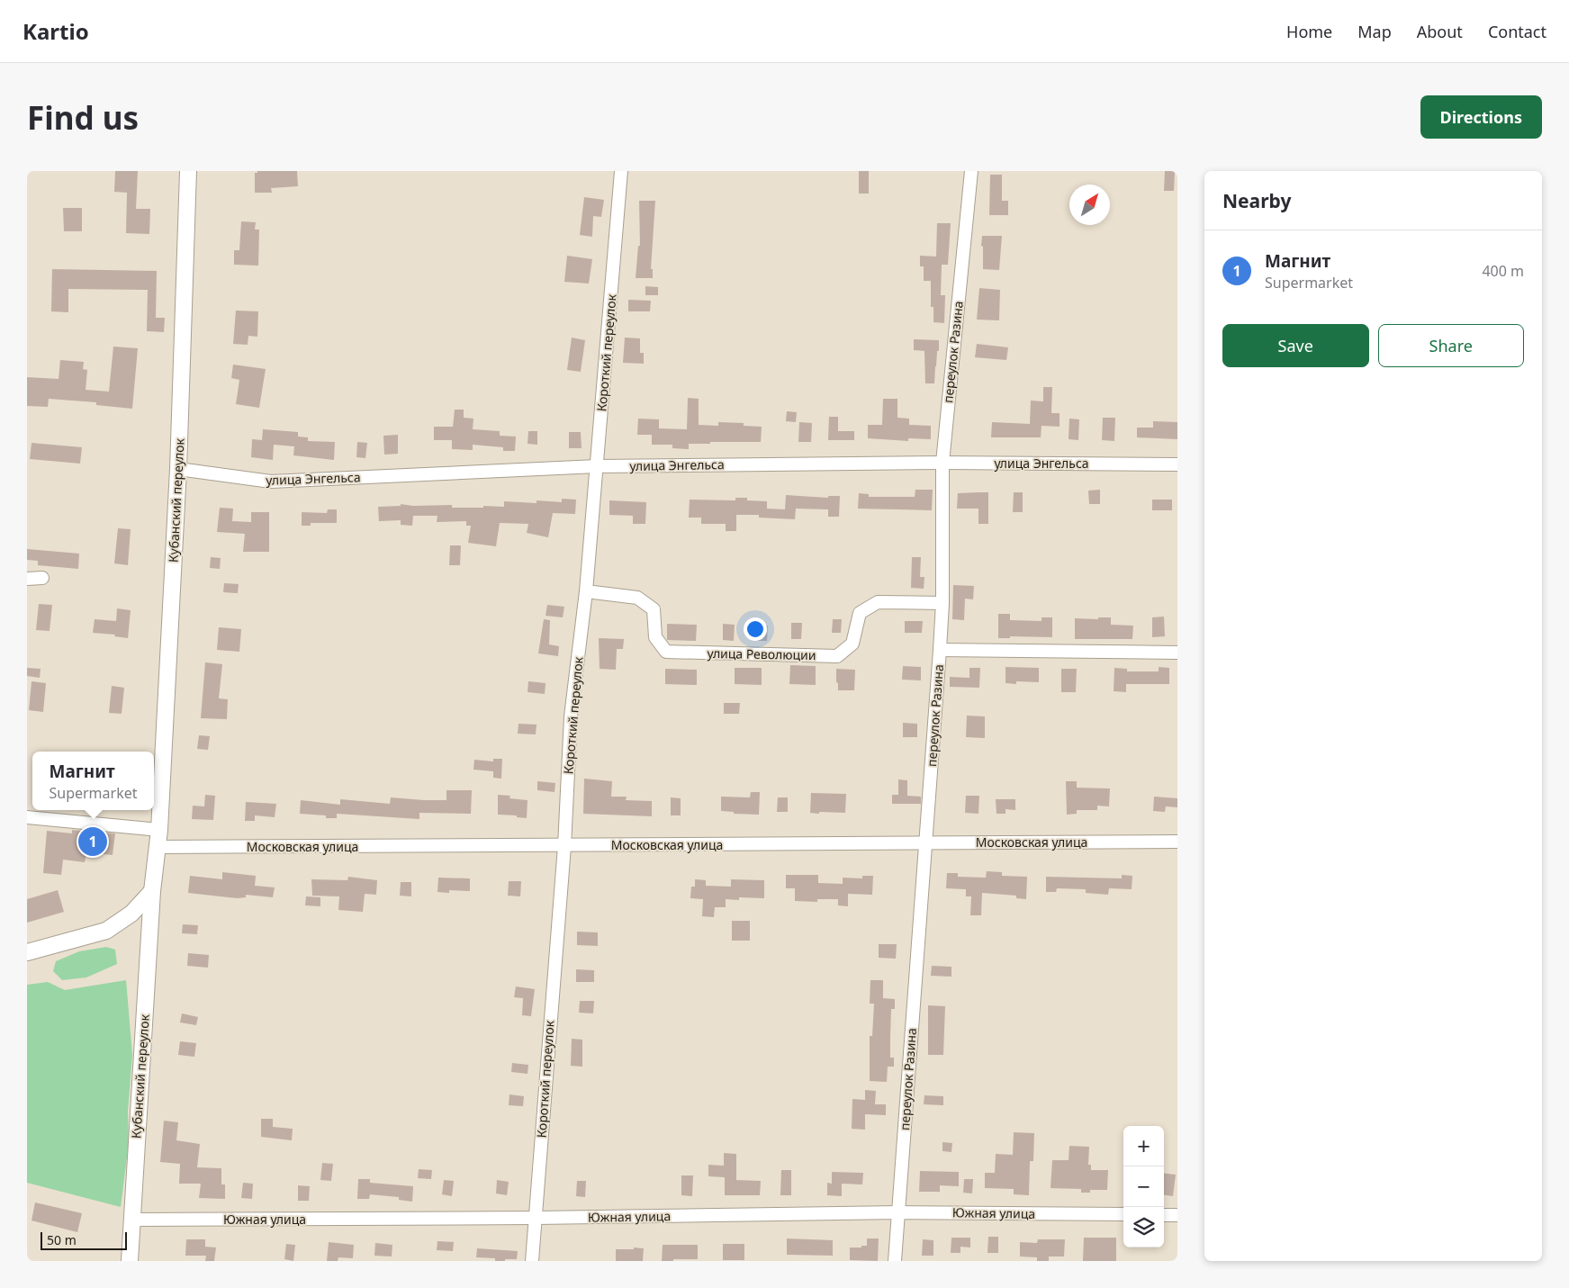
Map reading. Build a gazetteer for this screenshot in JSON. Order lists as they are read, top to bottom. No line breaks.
{"streets":{"street":["переулок Разина","Короткий переулок","улица Энгельса","Кубанский переулок","улица Революции","Московская улица","Южная улица"]},"crossings":[["переулок Разина","улица Энгельса"],["переулок Разина","улица Революции"],["переулок Разина","Московская улица"],["переулок Разина","Южная улица"],["Короткий переулок","улица Энгельса"],["Короткий переулок","улица Революции"],["Короткий переулок","Московская улица"],["Короткий переулок","Южная улица"],["улица Энгельса","Кубанский переулок"],["Кубанский переулок","Московская улица"],["Кубанский переулок","Южная улица"]],"scale_bar":"50 m","north":"top right","page":{"header":"Kartio","nav":["Home","Map","About","Contact"],"buttons":["Directions",["Save","Share"]],"title":"Find us","heading":"Nearby","list":[{"mark":"1","name":"Магнит","note":"Supermarket","value":"400 m"}],"popup":["Магнит","Supermarket"],"pins":"1","map_buttons":["+","−"],"scale":"50 m"}}
